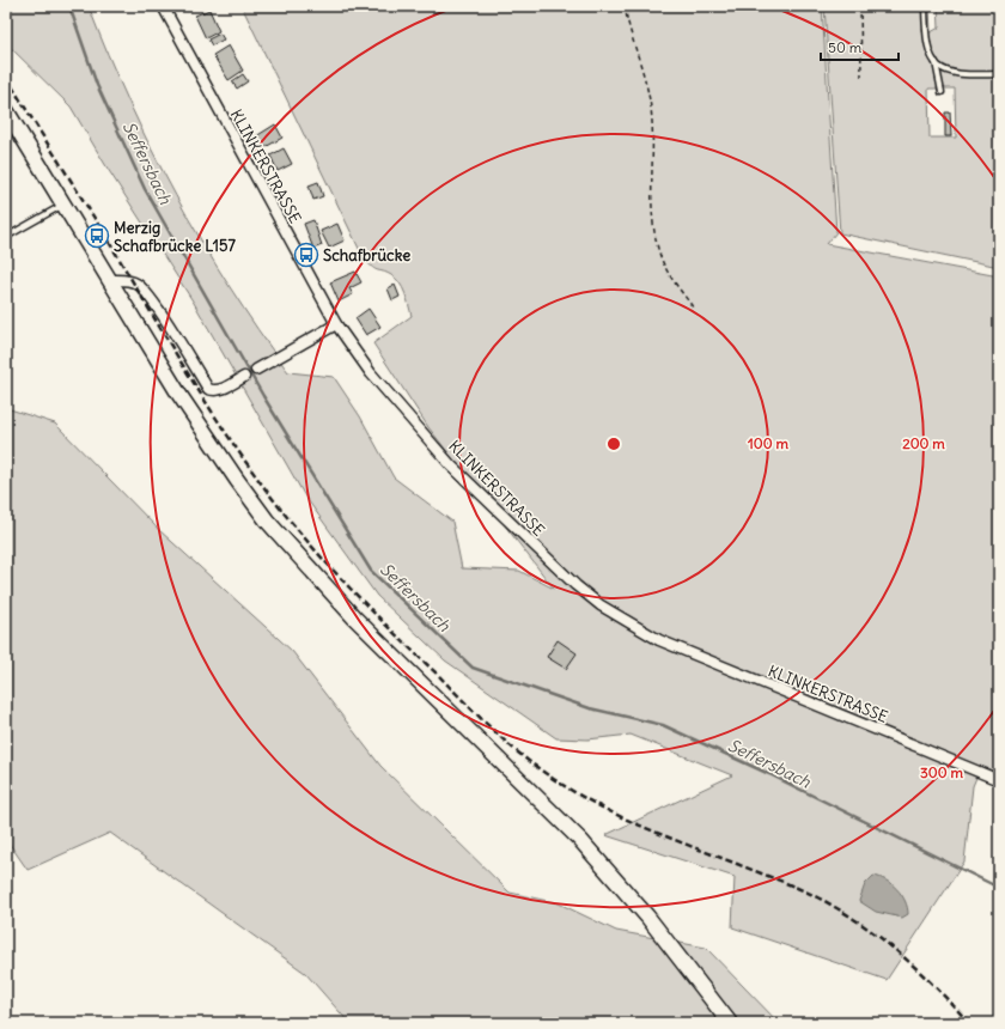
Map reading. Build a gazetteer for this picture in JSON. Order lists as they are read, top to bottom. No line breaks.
{"streets":{"street":["KLINKERSTRASSE"]},"water":["Seffersbach"],"places":{"bus stop":["Merzig Schafbrücke L157","Schafbrücke"]},"scale_bar":"50 m","rings":["100 m","200 m","300 m"]}
